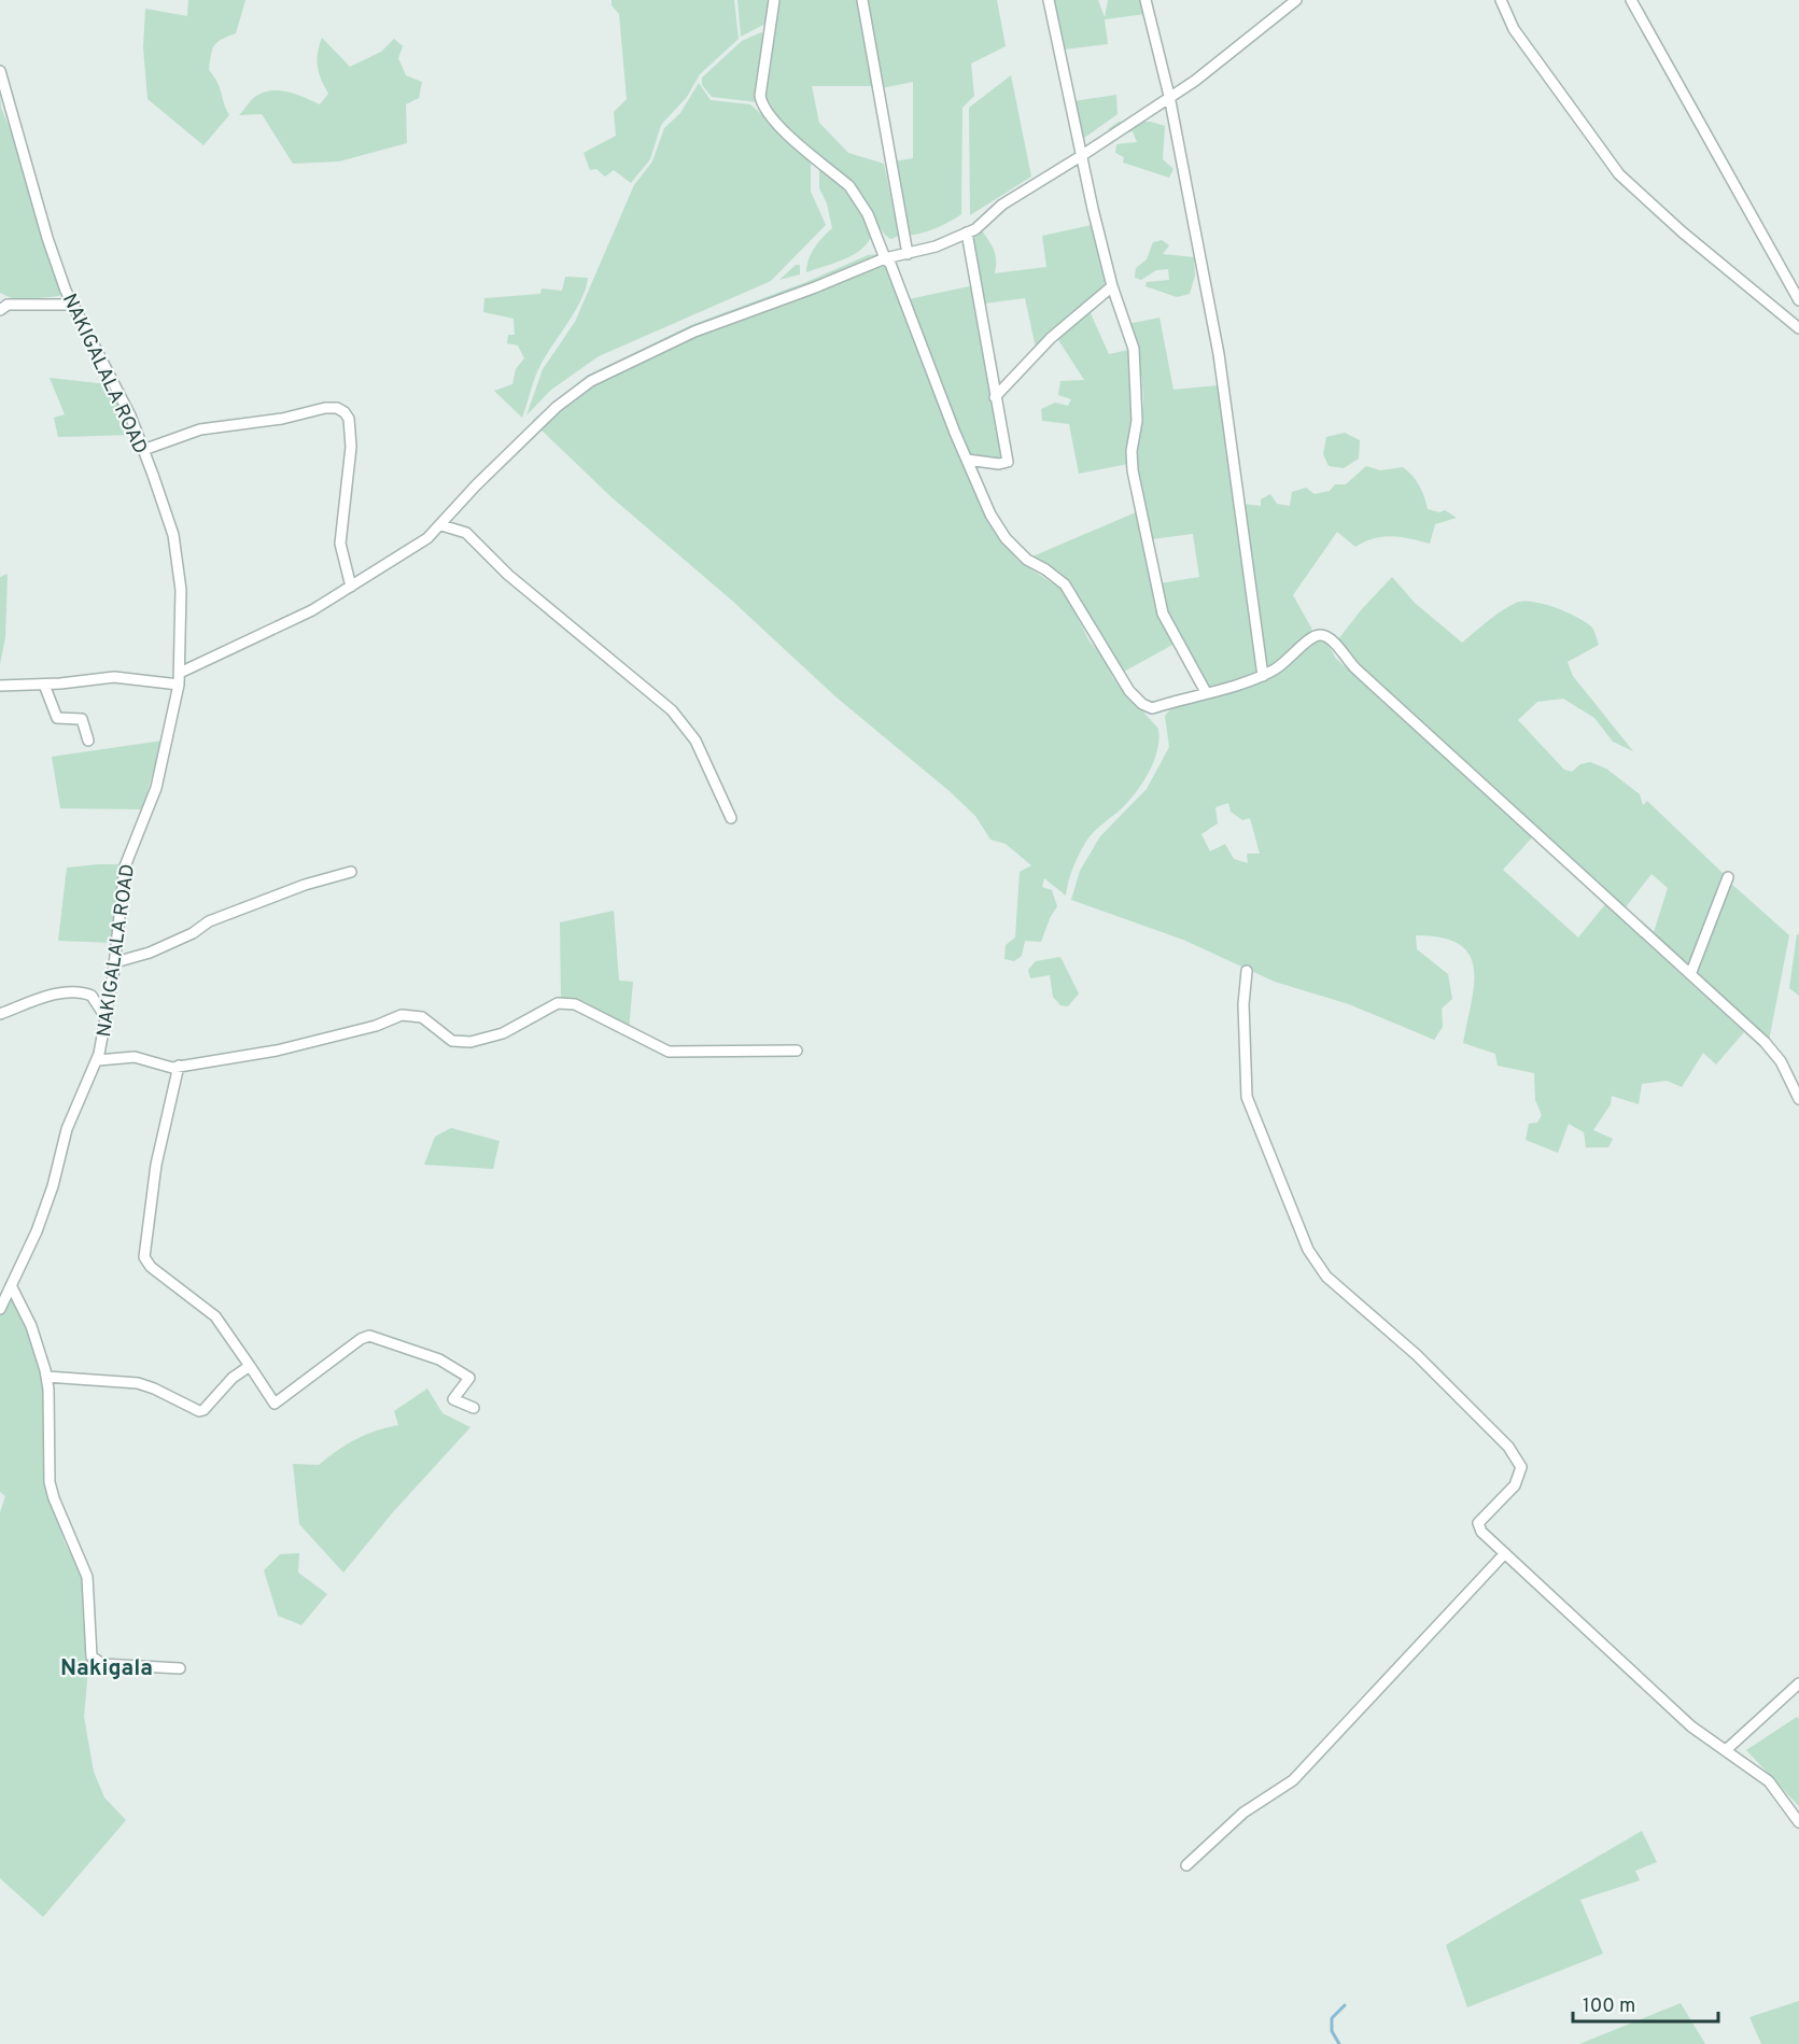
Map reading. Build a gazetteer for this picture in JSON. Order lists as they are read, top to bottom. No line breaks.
{"streets":{"street":["NAKIGALALA ROAD"]},"districts":["Nakigala"],"scale_bar":"100 m"}
